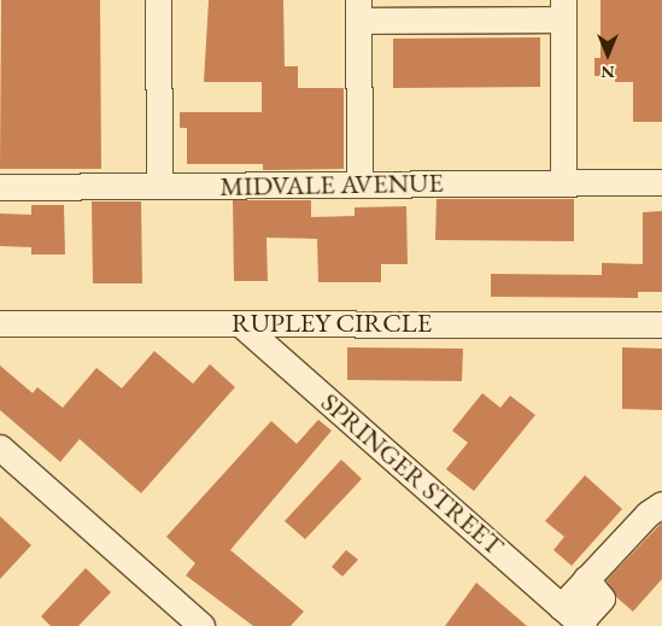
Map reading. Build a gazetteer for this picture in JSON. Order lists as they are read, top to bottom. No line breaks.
{"streets":{"street":["MIDVALE AVENUE","RUPLEY CIRCLE","SPRINGER STREET"]},"crossings":[["RUPLEY CIRCLE","SPRINGER STREET"]],"north":"bottom"}
